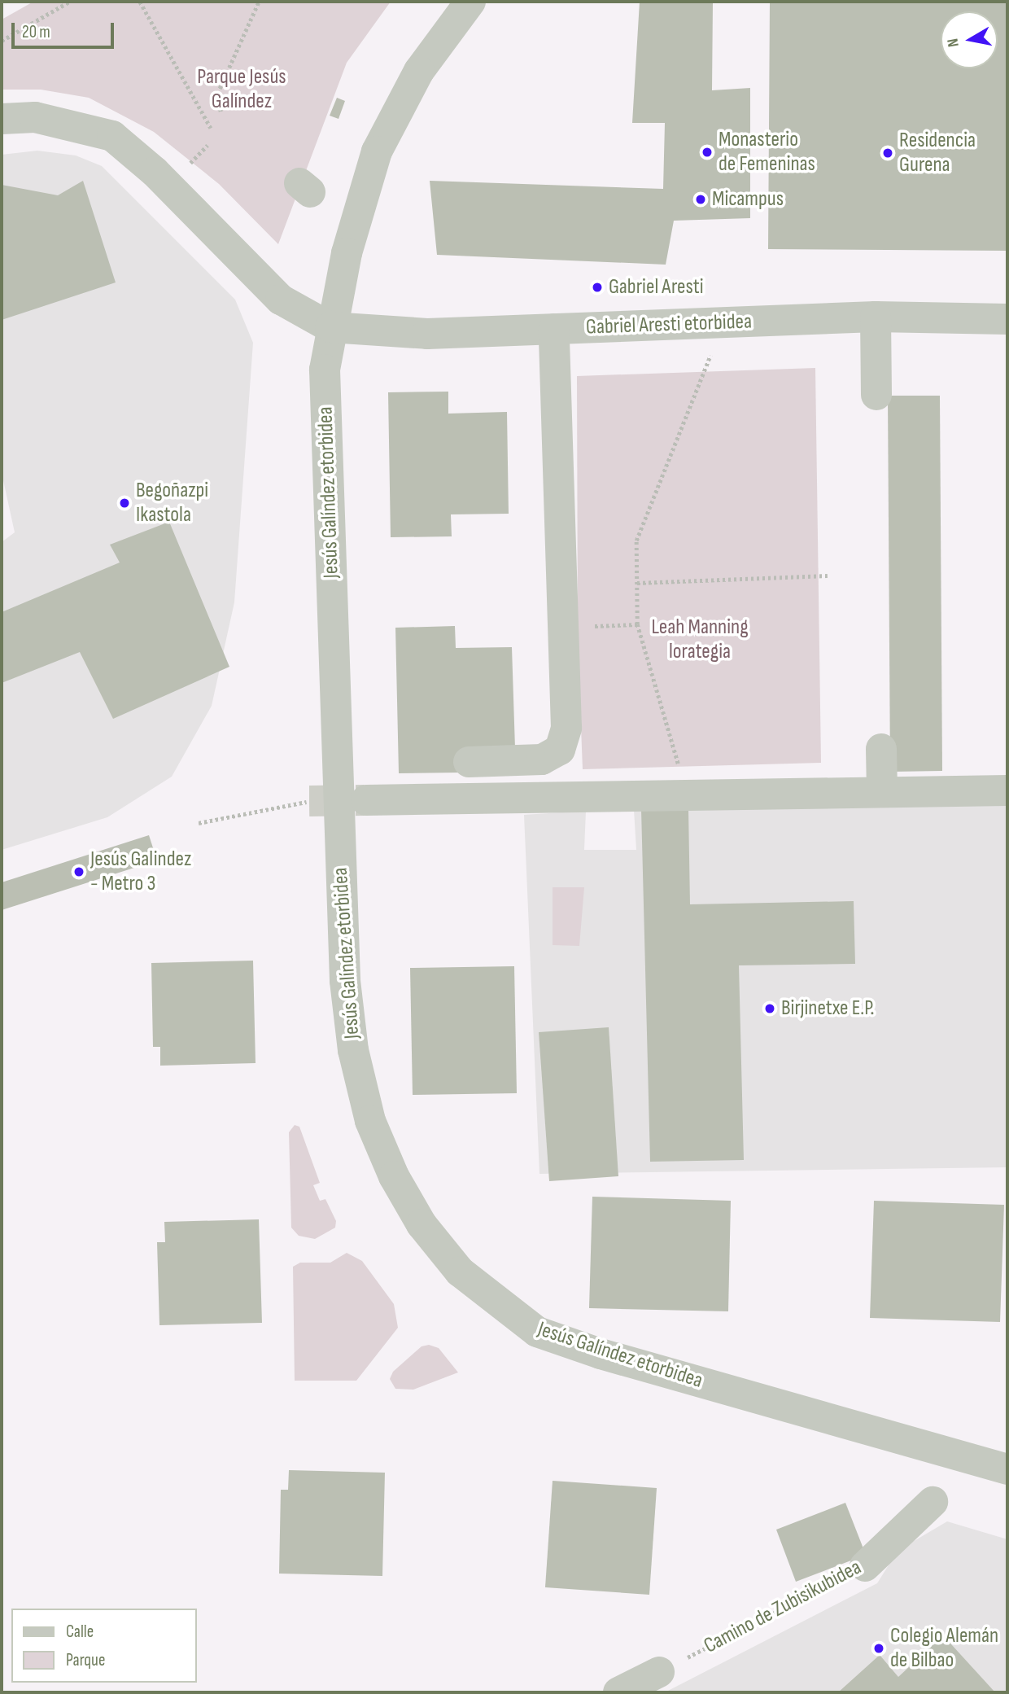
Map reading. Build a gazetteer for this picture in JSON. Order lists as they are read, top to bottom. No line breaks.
{"streets":{"street":["Gabriel Aresti etorbidea","Jesús Galíndez etorbidea","Camino de Zubisikubidea"]},"crossings":[["Gabriel Aresti etorbidea","Jesús Galíndez etorbidea"]],"parks":["Parque Jesús Galíndez","Leah Manning lorategia"],"places":["Monasterio de Femeninas","Residencia Gurena","Micampus","Gabriel Aresti","Begoñazpi Ikastola","Jesús Galindez - Metro 3","Birjinetxe E.P.","Colegio Alemán de Bilbao"],"legend":["Calle","Parque"],"scale_bar":"20 m","north":"left"}
